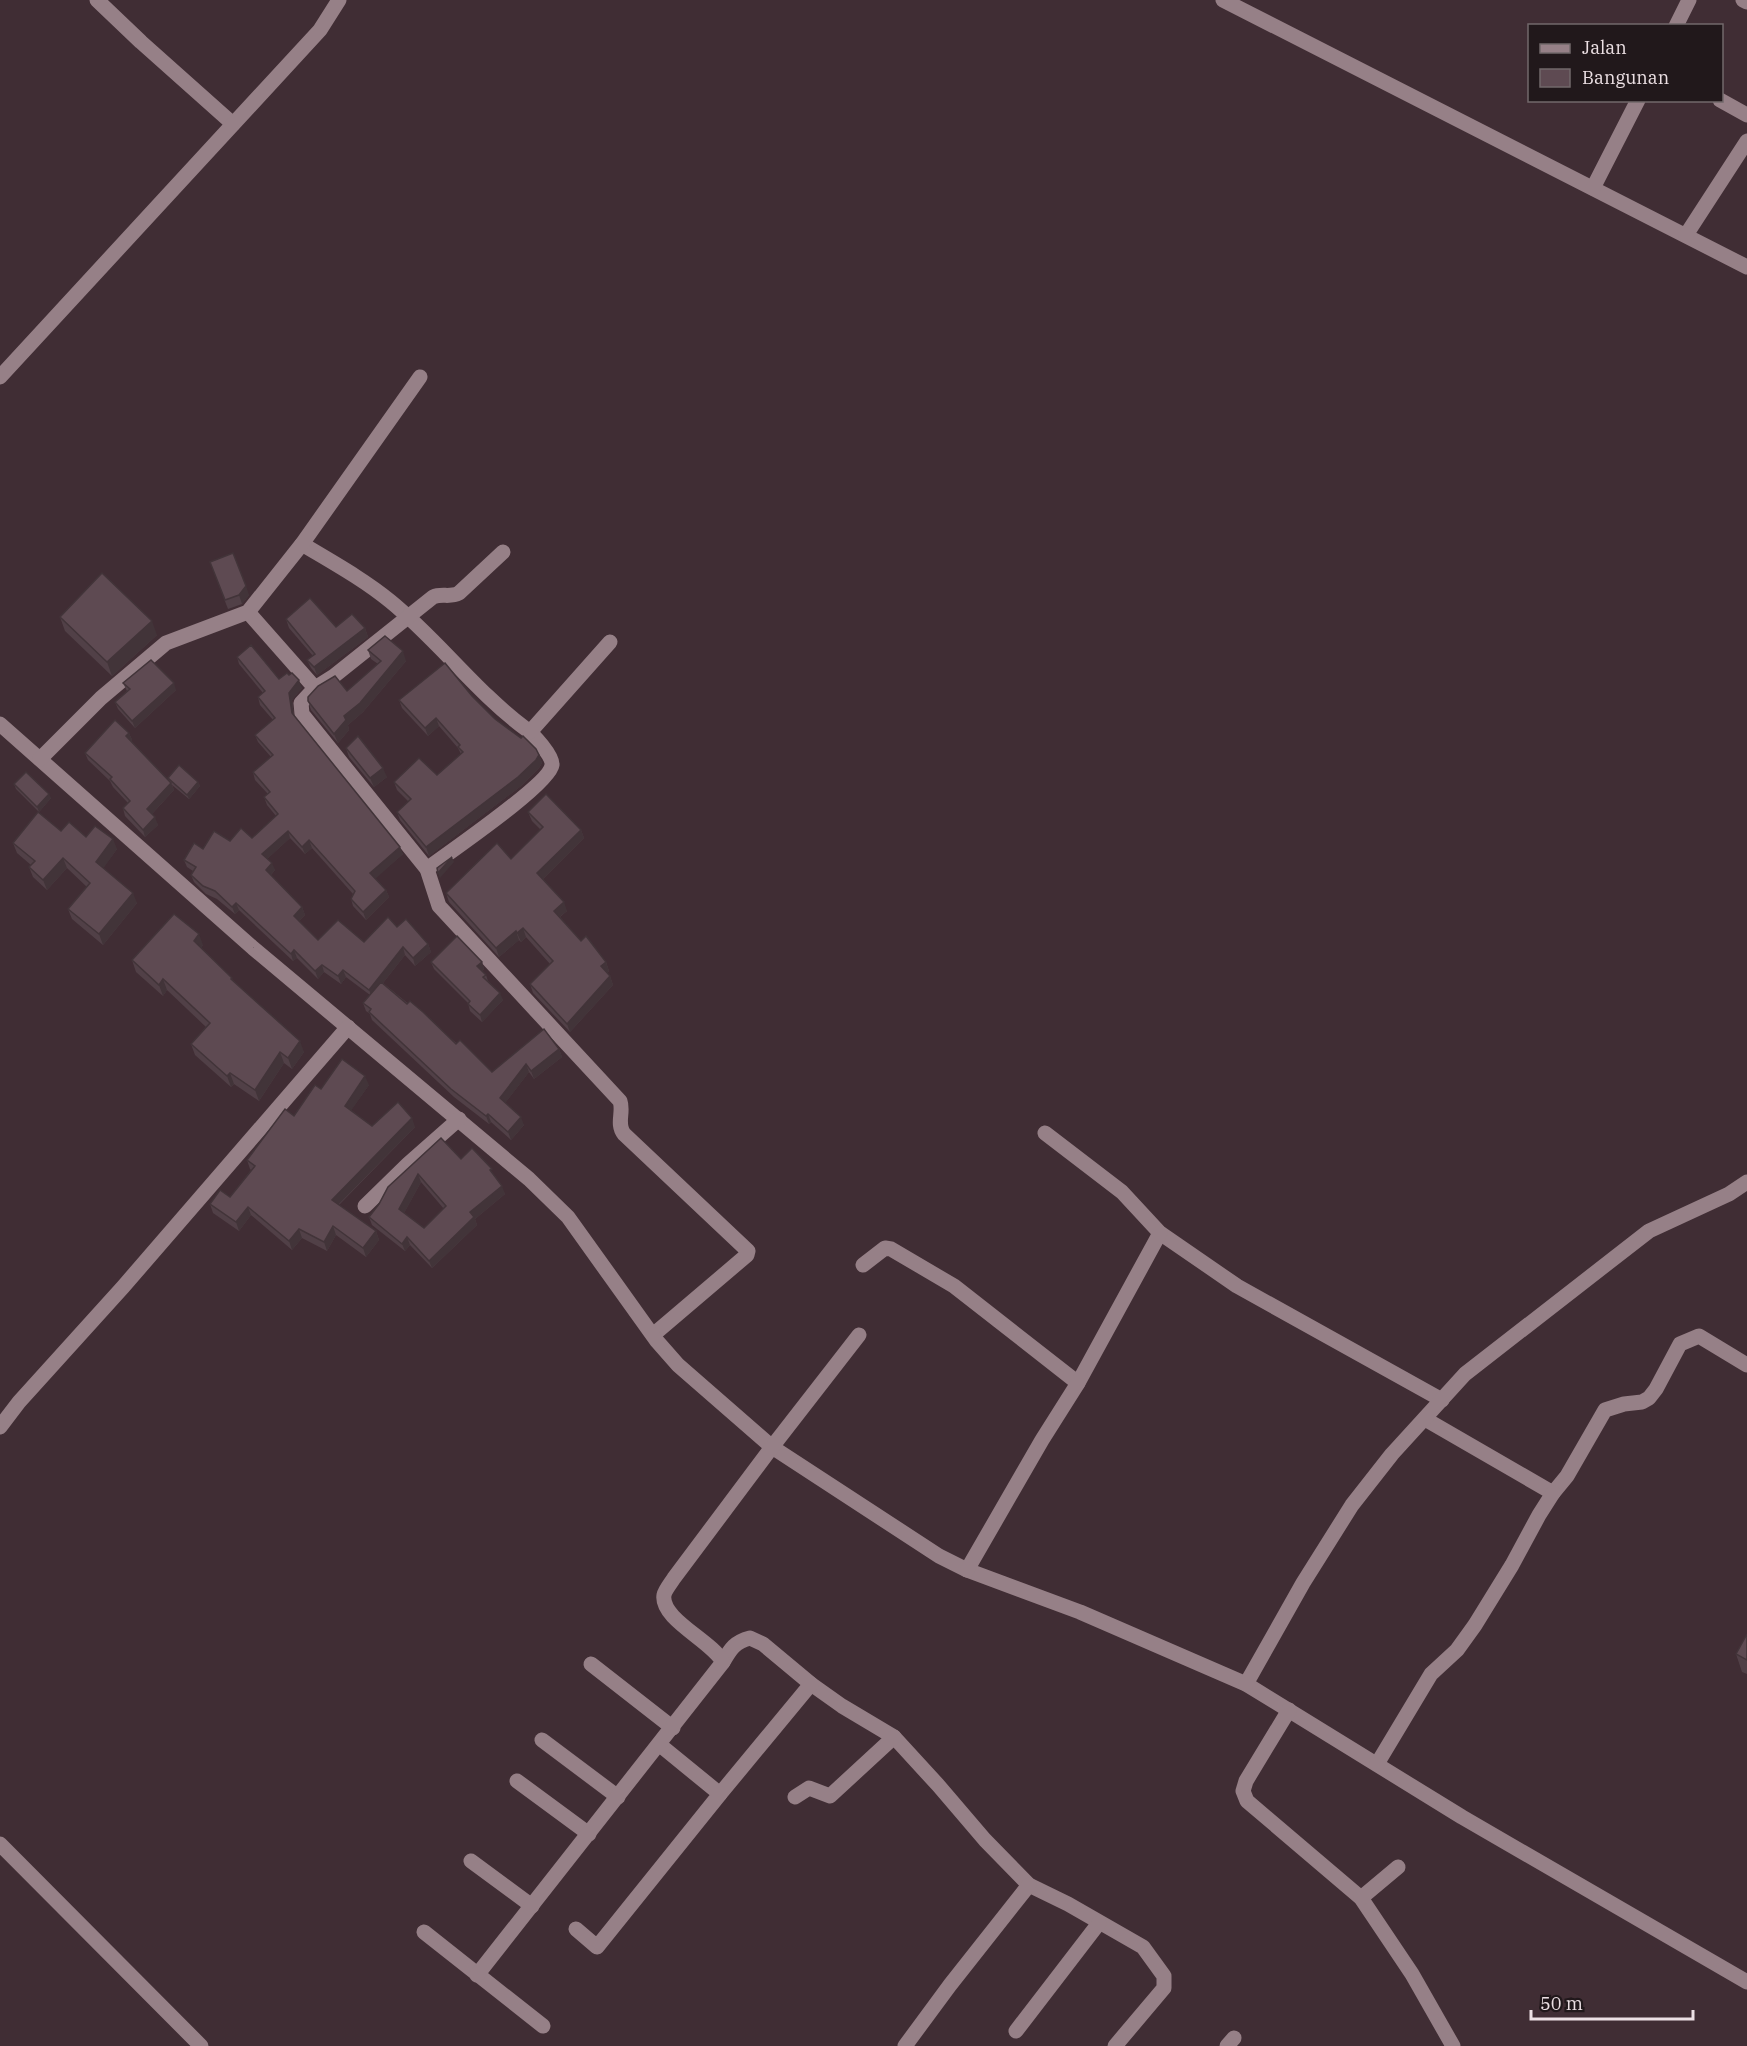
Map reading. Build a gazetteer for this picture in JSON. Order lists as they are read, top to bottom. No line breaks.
{"legend":["Jalan","Bangunan"],"scale_bar":"50 m"}
